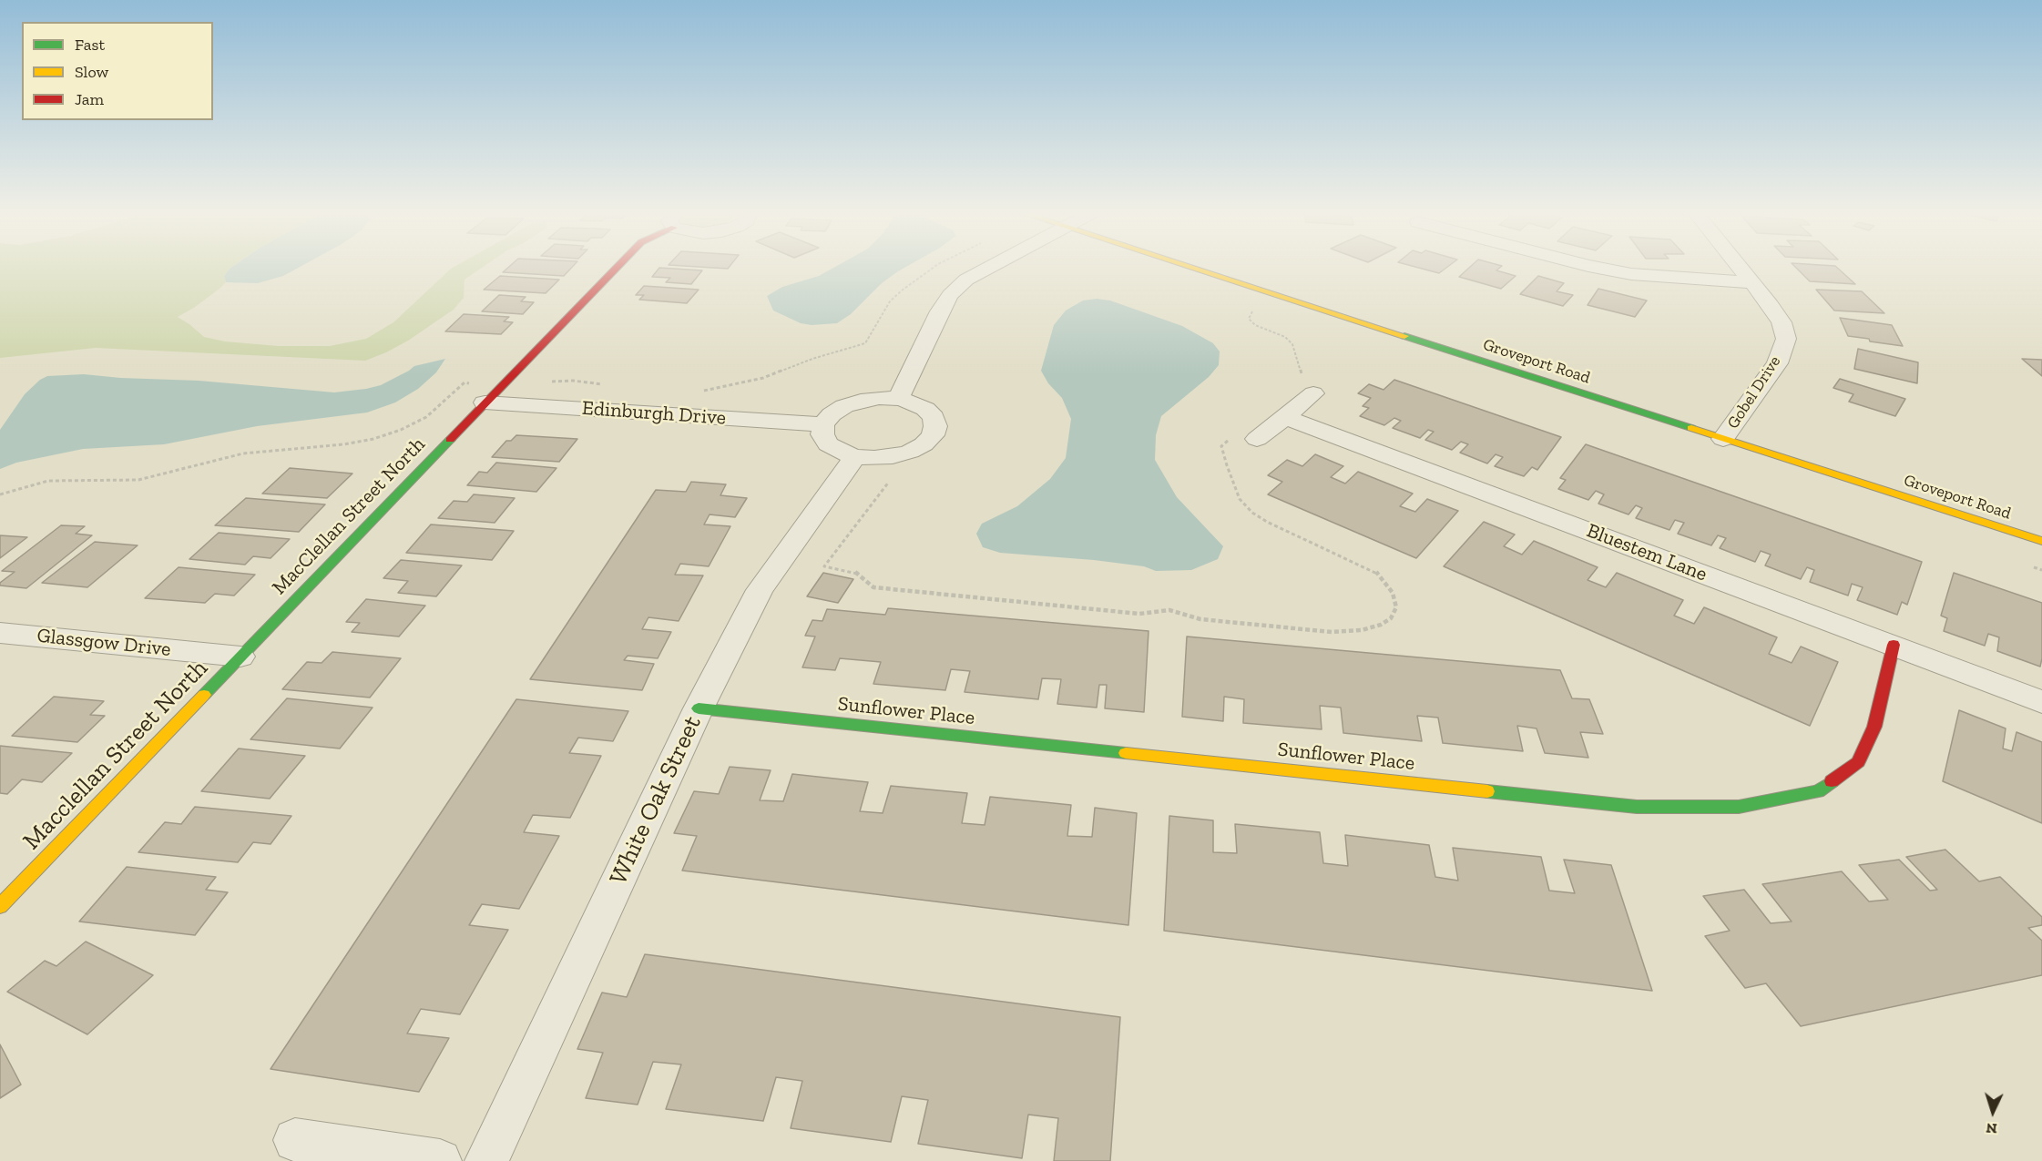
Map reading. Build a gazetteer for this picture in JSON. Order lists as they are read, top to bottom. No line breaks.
{"streets":{"street":["Groveport Road","Gobel Drive","Edinburgh Drive","MacClellan Street North","Bluestem Lane","Glassgow Drive","Sunflower Place","Macclellan Street North","White Oak Street"]},"crossings":[["Groveport Road","Gobel Drive"],["Edinburgh Drive","MacClellan Street North"],["MacClellan Street North","Glassgow Drive"],["MacClellan Street North","Macclellan Street North"],["Bluestem Lane","Sunflower Place"],["Glassgow Drive","Macclellan Street North"],["Sunflower Place","White Oak Street"]],"legend":["Fast","Slow","Jam"],"north":"bottom"}
